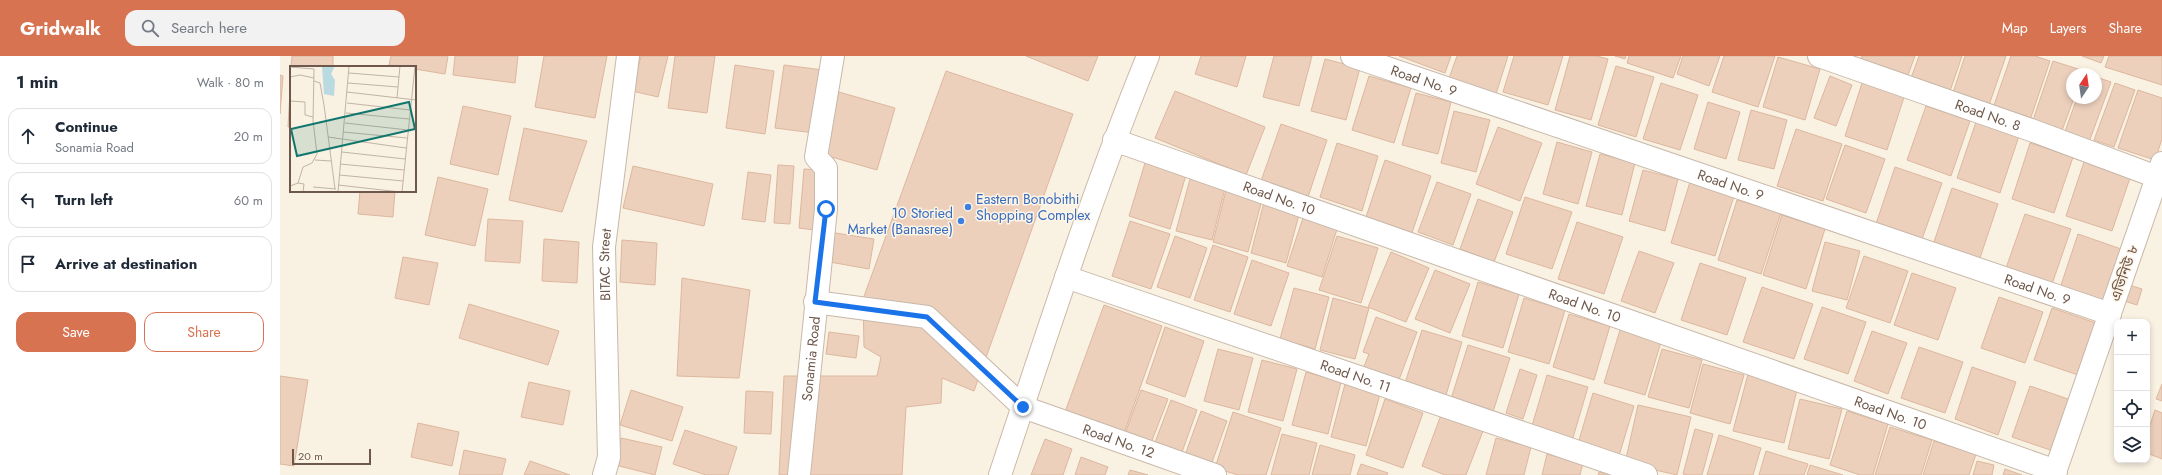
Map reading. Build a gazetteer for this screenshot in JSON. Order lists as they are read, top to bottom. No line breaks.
{"streets":{"street":["Road No. 9","Road No. 8","Road No. 10","BITAC Street","এভিনিউ ৮","Sonamia Road","Road No. 11","Road No. 12"]},"crossings":[["Road No. 9","এভিনিউ ৮"],["Road No. 8","এভিনিউ ৮"],["Road No. 10","এভিনিউ ৮"]],"places":["Eastern Bonobithi Shopping Complex","10 Storied Market (Banasree)"],"scale_bar":"20 m","north":"top","page":{"header":"Gridwalk","search":"Search here","nav":["Map","Layers","Share"],"heading":["1 min","Walk · 80 m"],"list":[["Continue","Sonamia Road","20 m"],["Turn left","60 m"],"Arrive at destination"],"buttons":["Save","Share"],"map_buttons":["+","−"],"scale":"20 m"}}
